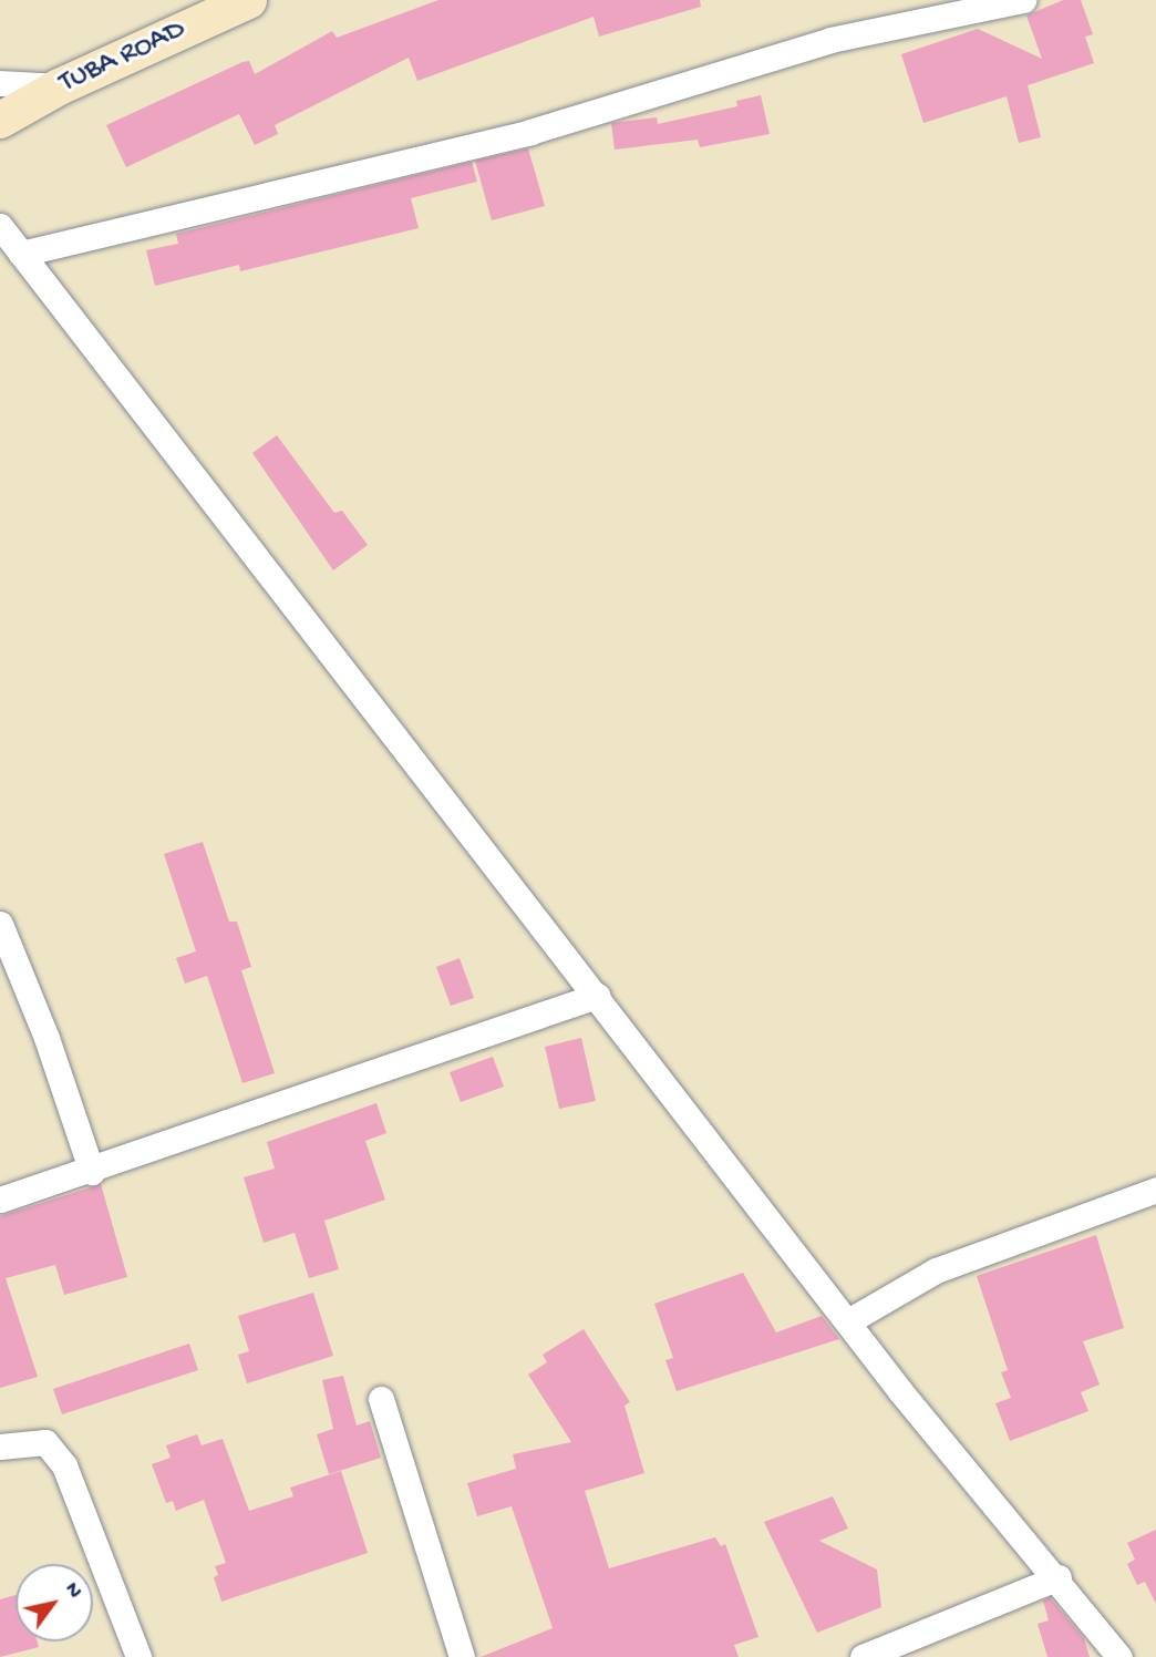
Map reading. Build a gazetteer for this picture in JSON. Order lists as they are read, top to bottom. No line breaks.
{"streets":{"street":["TUBA ROAD"]},"north":"top right"}
